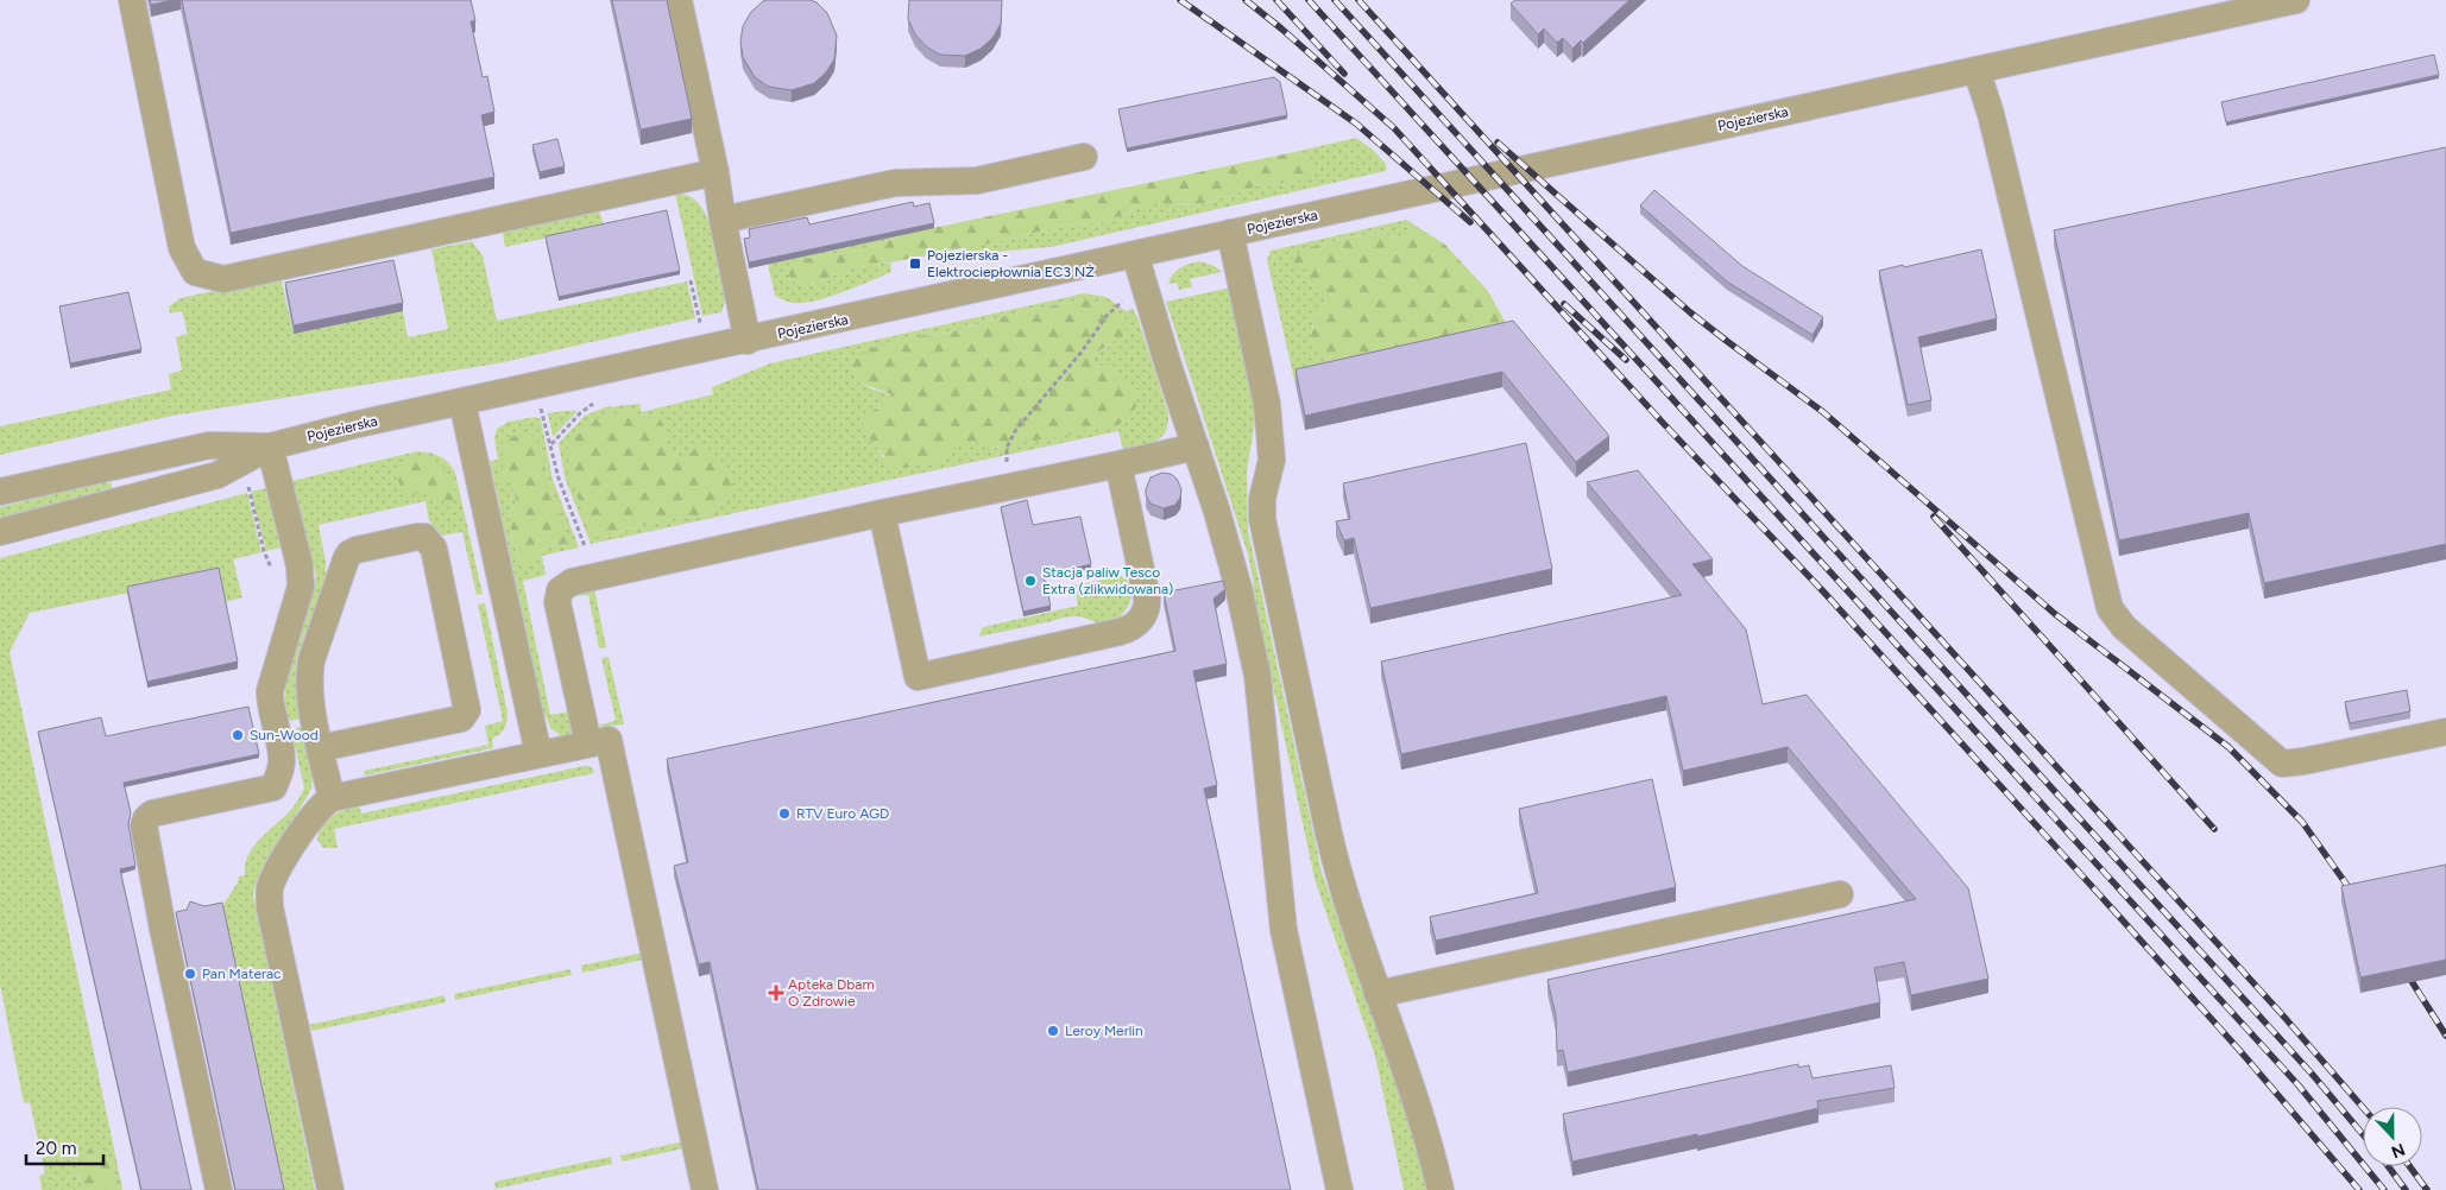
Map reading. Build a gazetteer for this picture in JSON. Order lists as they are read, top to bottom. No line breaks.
{"streets":{"street":["Pojezierska"]},"places":{"transit":["Pojezierska - Elektrociepłownia EC3 NŻ"],"other":["Stacja paliw Tesco Extra (zlikwidowana)","Sun-Wood","RTV Euro AGD","Pan Materac","Leroy Merlin"],"health":["Apteka Dbam O Zdrowie"]},"scale_bar":"20 m","north":"bottom"}
